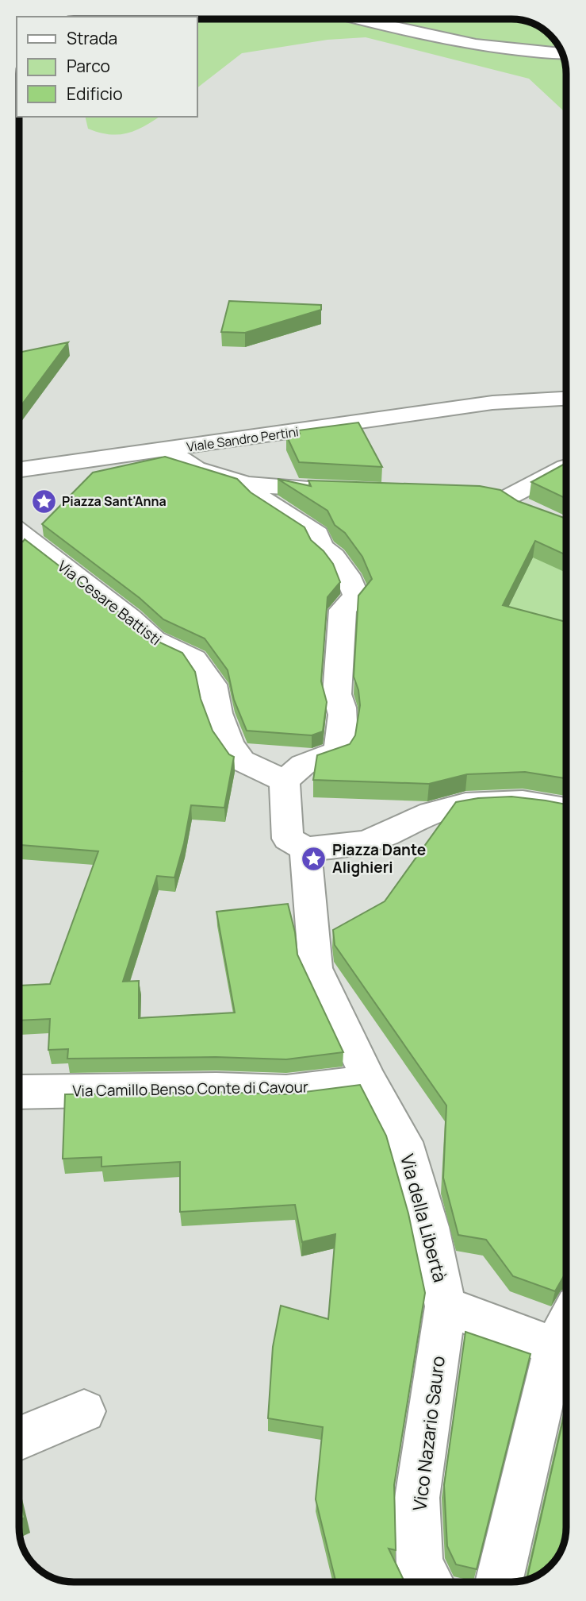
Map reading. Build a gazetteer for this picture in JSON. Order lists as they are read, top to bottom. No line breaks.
{"streets":{"street":["Viale Sandro Pertini","Via Cesare Battisti","Via Camillo Benso Conte di Cavour","Via della Libertà","Vico Nazario Sauro"]},"crossings":[["Via Camillo Benso Conte di Cavour","Via della Libertà"],["Via della Libertà","Vico Nazario Sauro"]],"places":{"place":["Piazza Sant'Anna","Piazza Dante Alighieri"]},"legend":["Strada","Parco","Edificio"]}
